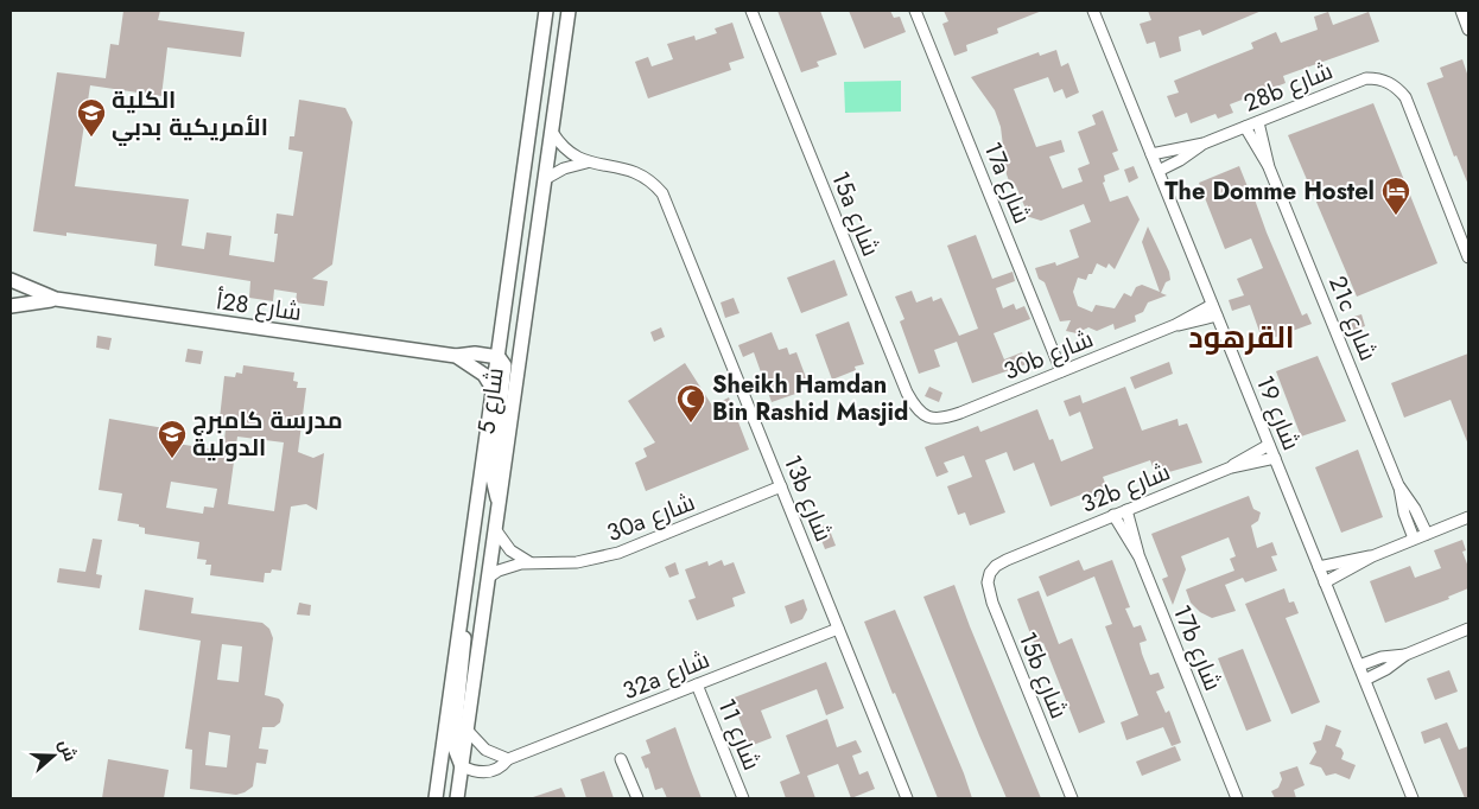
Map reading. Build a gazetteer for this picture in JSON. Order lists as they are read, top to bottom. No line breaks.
{"streets":{"street":["28b شارع","17a شارع","15a شارع","شارع 28أ","21c شارع","30b شارع","شارع 5","شارع 19","32b شارع","13b شارع","30a شارع","17b شارع","32a شارع","15b شارع","شارع 11"]},"crossings":[["28b شارع","21c شارع"],["28b شارع","شارع 19"],["17a شارع","30b شارع"],["15a شارع","30b شارع"],["شارع 28أ","شارع 5"],["شارع 5","13b شارع"],["شارع 5","30a شارع"],["شارع 5","32a شارع"],["شارع 19","32b شارع"],["32b شارع","17b شارع"],["32b شارع","15b شارع"],["13b شارع","30a شارع"],["13b شارع","32a شارع"],["32a شارع","شارع 11"]],"districts":["القرهود"],"places":{"school or university":["الكلية الأمريكية بدبي","مدرسة كامبرج الدولية"],"hotel":["The Domme Hostel"],"mosque":["Sheikh Hamdan Bin Rashid Masjid"]},"north":"right"}
